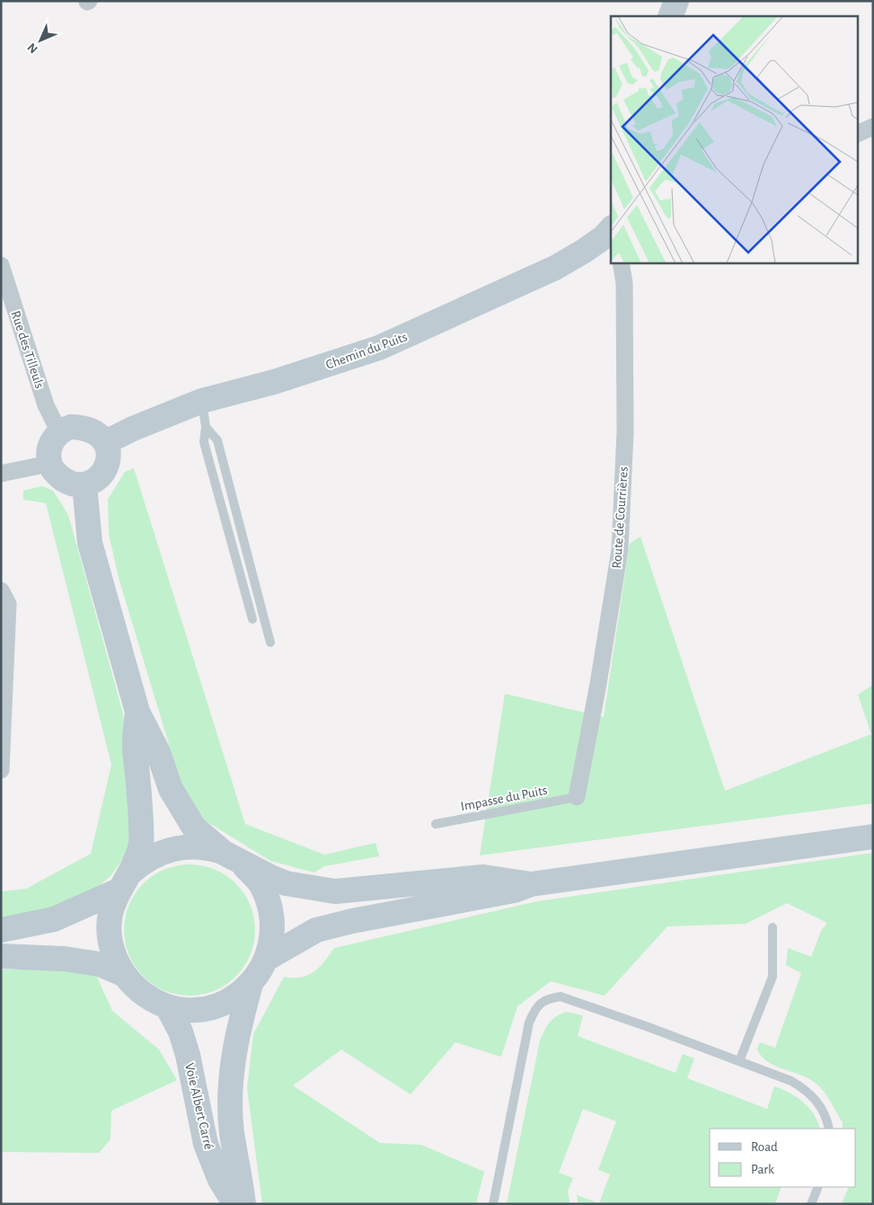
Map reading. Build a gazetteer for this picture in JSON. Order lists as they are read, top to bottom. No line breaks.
{"streets":{"street":["Rue des Tilleuls","Chemin du Puits","Route de Courrières","Voie Albert Carré"],"lane":["Impasse du Puits"]},"crossings":[["Rue des Tilleuls","Chemin du Puits"],["Route de Courrières","Impasse du Puits"]],"legend":["Road","Park"],"north":"bottom left"}
